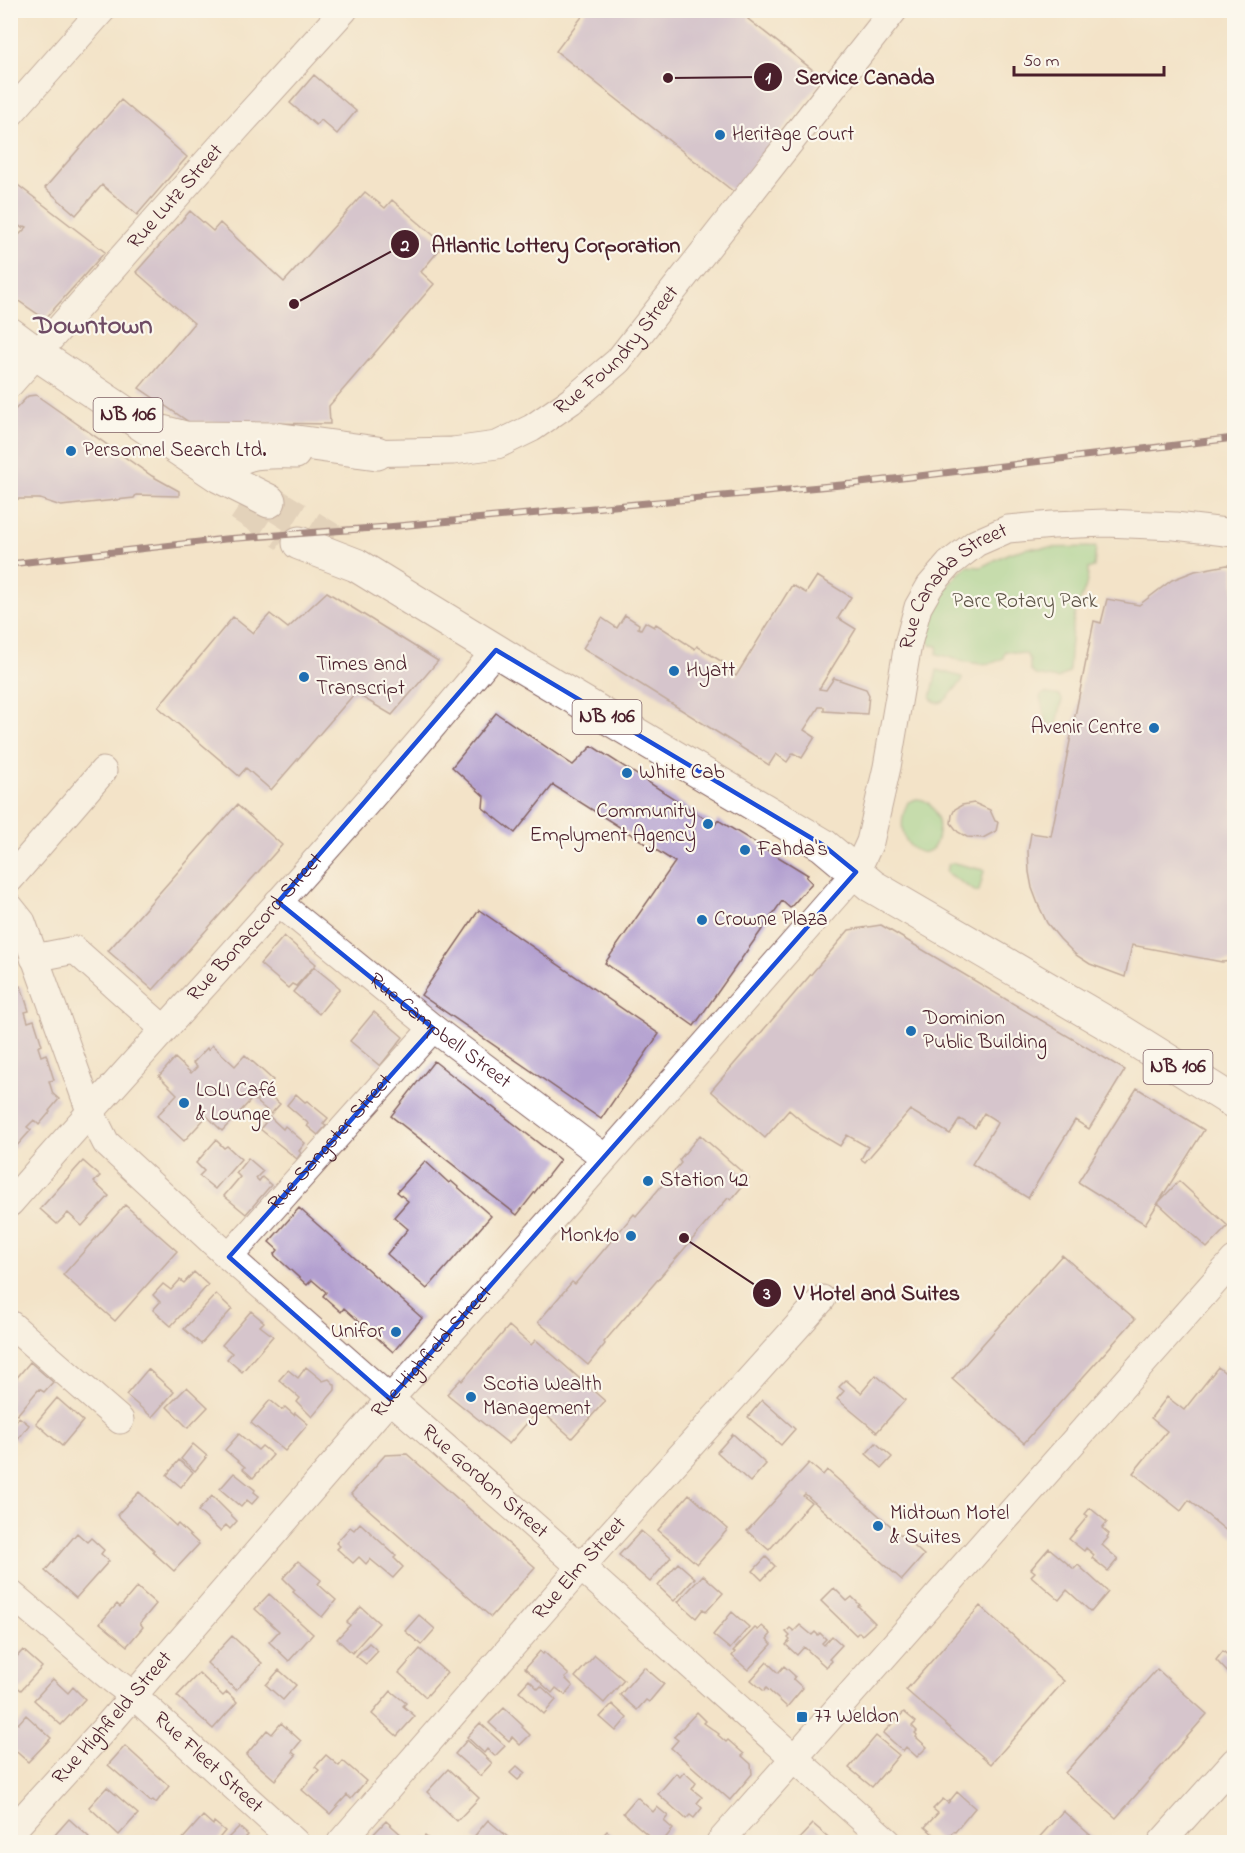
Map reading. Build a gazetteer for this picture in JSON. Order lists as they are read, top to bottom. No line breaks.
{"streets":{"main road":["NB 106"],"street":["Rue Lutz Street","Rue Foundry Street","Rue Canada Street","Rue Bonaccord Street","Rue Campbell Street","Rue Sangster Street","Rue Highfield Street","Rue Gordon Street","Rue Elm Street","Rue Fleet Street"]},"crossings":[["Rue Lutz Street","NB 106"],["Rue Foundry Street","NB 106"],["NB 106","Rue Canada Street"],["NB 106","Rue Bonaccord Street"],["NB 106","Rue Highfield Street"],["Rue Canada Street","Rue Highfield Street"],["Rue Bonaccord Street","Rue Campbell Street"],["Rue Bonaccord Street","Rue Gordon Street"],["Rue Campbell Street","Rue Sangster Street"],["Rue Campbell Street","Rue Highfield Street"],["Rue Sangster Street","Rue Gordon Street"],["Rue Highfield Street","Rue Gordon Street"],["Rue Highfield Street","Rue Fleet Street"],["Rue Gordon Street","Rue Elm Street"]],"districts":["Downtown"],"parks":["Parc Rotary Park"],"places":{"other":["Service Canada","Heritage Court","Atlantic Lottery Corporation","Personnel Search Ltd.","Hyatt","Times and Transcript","Avenir Centre","White Cab","Community Emplyment Agency","Fahda's","Crowne Plaza","Dominion Public Building","LOLI Café & Lounge","Station 42","Monk10","V Hotel and Suites","Unifor","Scotia Wealth Management","Midtown Motel & Suites"],"transit":["77 Weldon"]},"scale_bar":"50 m"}
